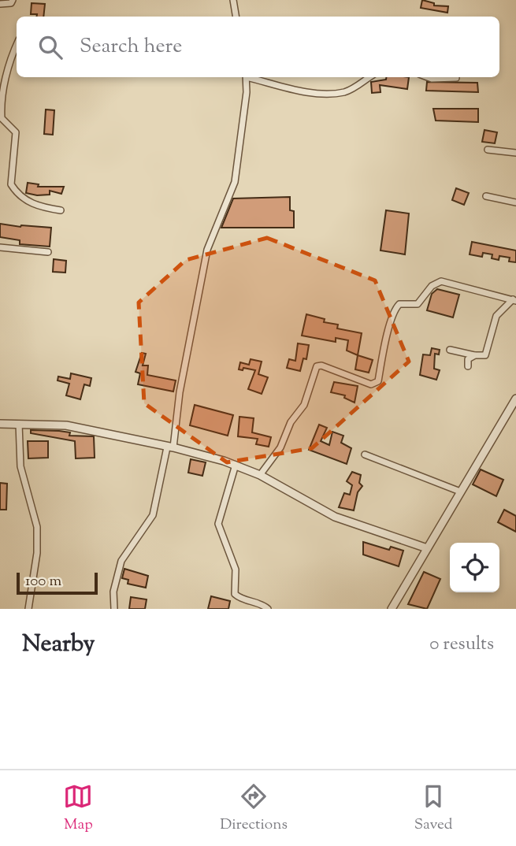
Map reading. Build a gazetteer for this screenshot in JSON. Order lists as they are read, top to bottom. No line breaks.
{"scale_bar":"100 m","page":{"search":"Search here","scale":"100 m","heading":["Nearby","0 results"],"nav":["Map","Directions","Saved"]}}
